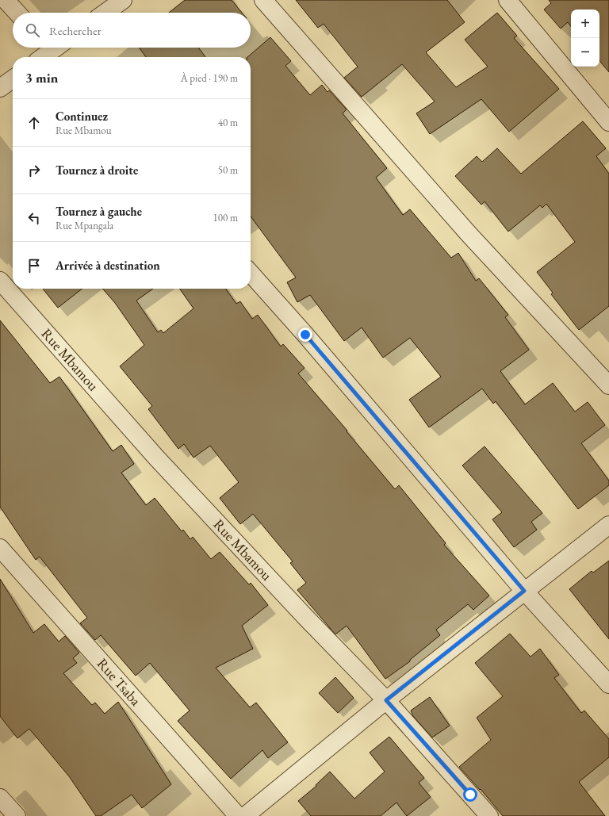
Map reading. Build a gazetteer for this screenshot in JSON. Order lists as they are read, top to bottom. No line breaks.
{"streets":{"street":["Rue Mbamou","Rue Tsaba"]},"page":{"map_buttons":["+","−"],"search":"Rechercher","heading":["3 min","À pied · 190 m"],"list":[["Continuez","Rue Mbamou","40 m"],["Tournez à droite","50 m"],["Tournez à gauche","Rue Mpangala","100 m"],"Arrivée à destination"]}}
